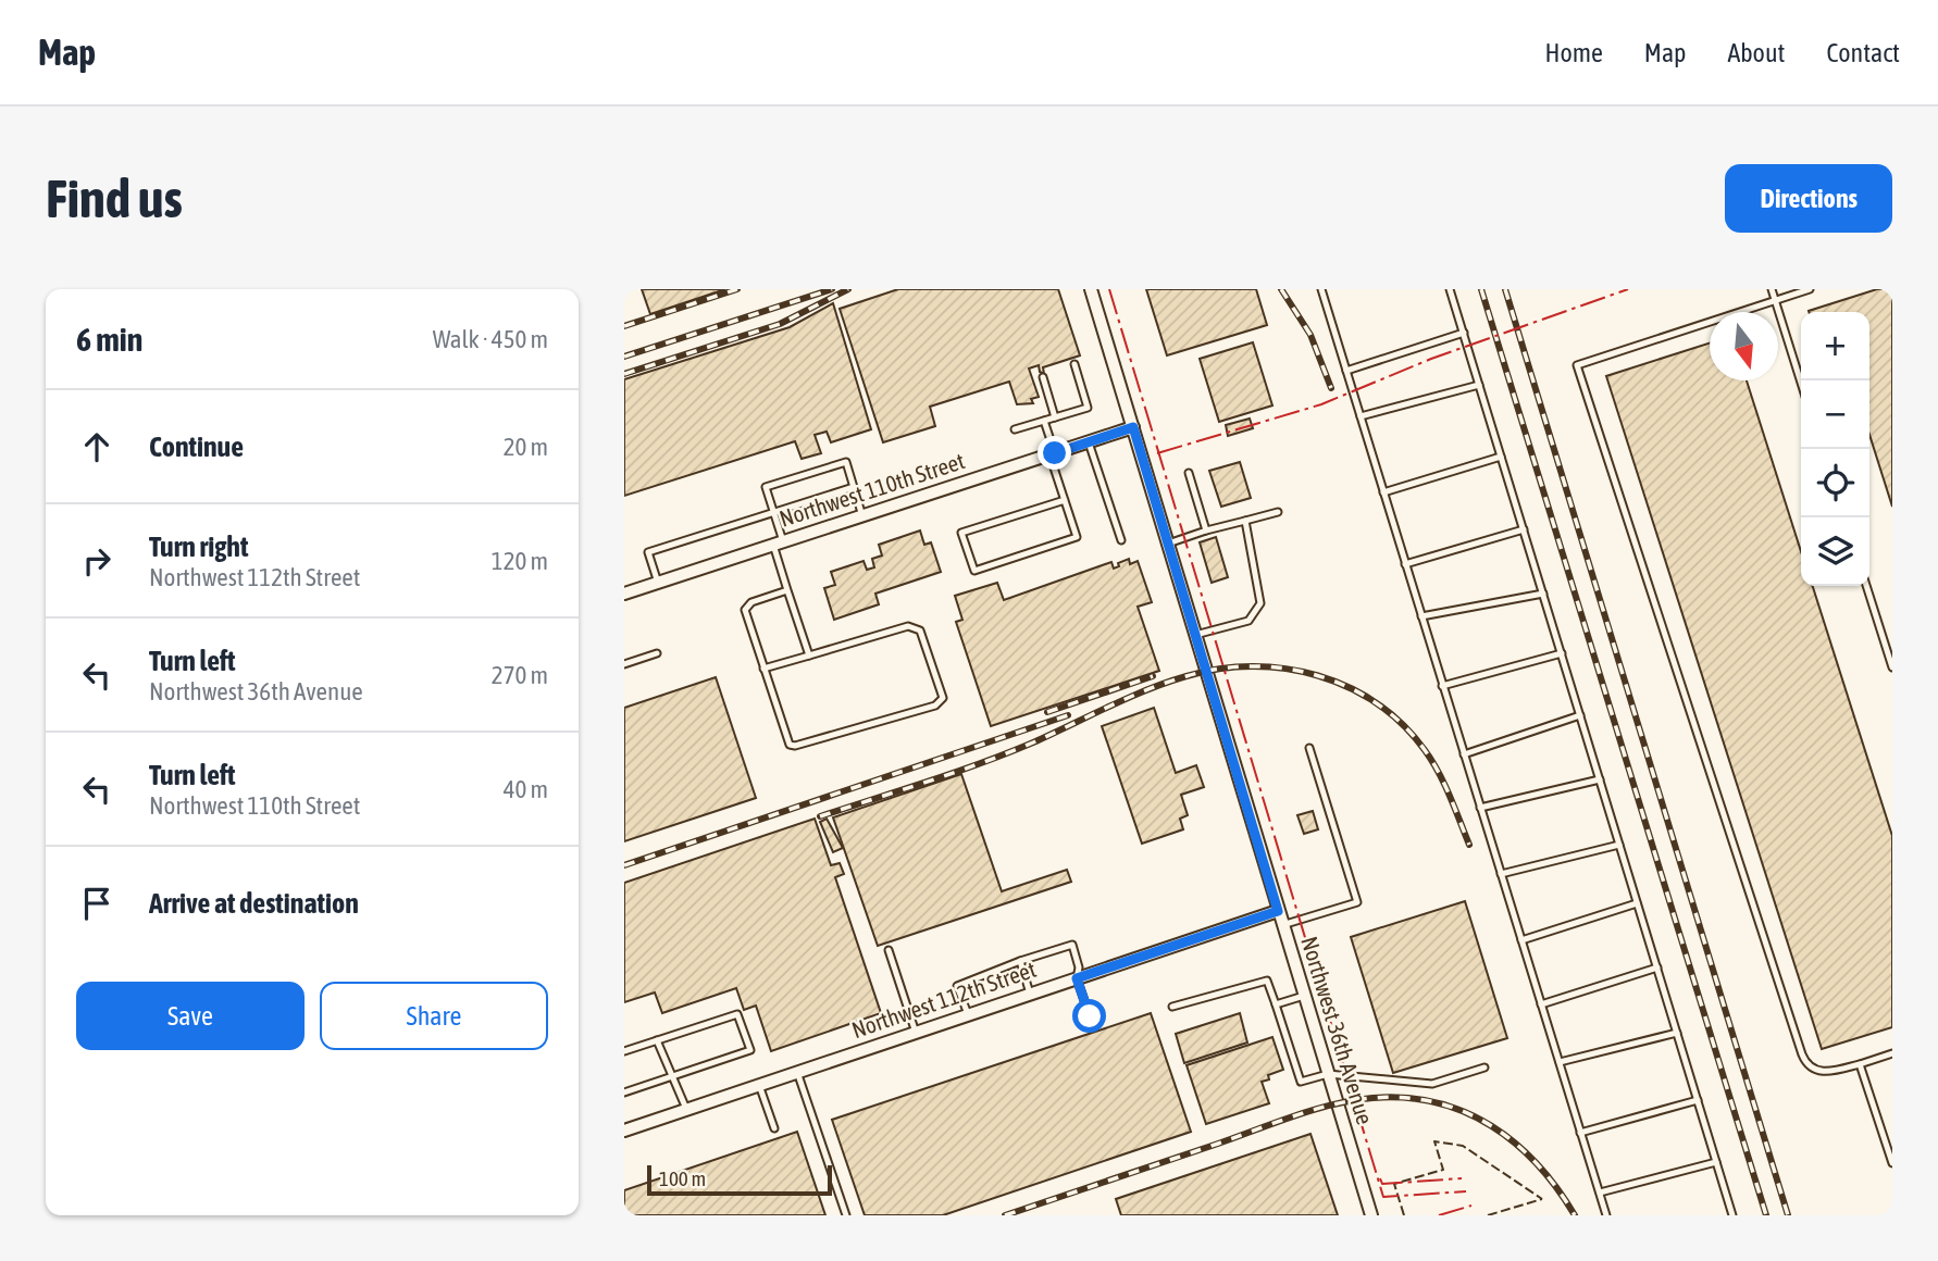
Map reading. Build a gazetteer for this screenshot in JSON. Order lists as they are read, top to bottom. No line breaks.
{"streets":{"street":["Northwest 110th Street","Northwest 112th Street","Northwest 36th Avenue"]},"crossings":[["Northwest 110th Street","Northwest 36th Avenue"],["Northwest 112th Street","Northwest 36th Avenue"]],"scale_bar":"100 m","north":"bottom","page":{"header":"Map","nav":["Home","Map","About","Contact"],"buttons":["Directions",["Save","Share"]],"title":"Find us","heading":["6 min","Walk · 450 m"],"map_buttons":["+","−"],"list":[["Continue","20 m"],["Turn right","Northwest 112th Street","120 m"],["Turn left","Northwest 36th Avenue","270 m"],["Turn left","Northwest 110th Street","40 m"],"Arrive at destination"],"scale":"100 m"}}
